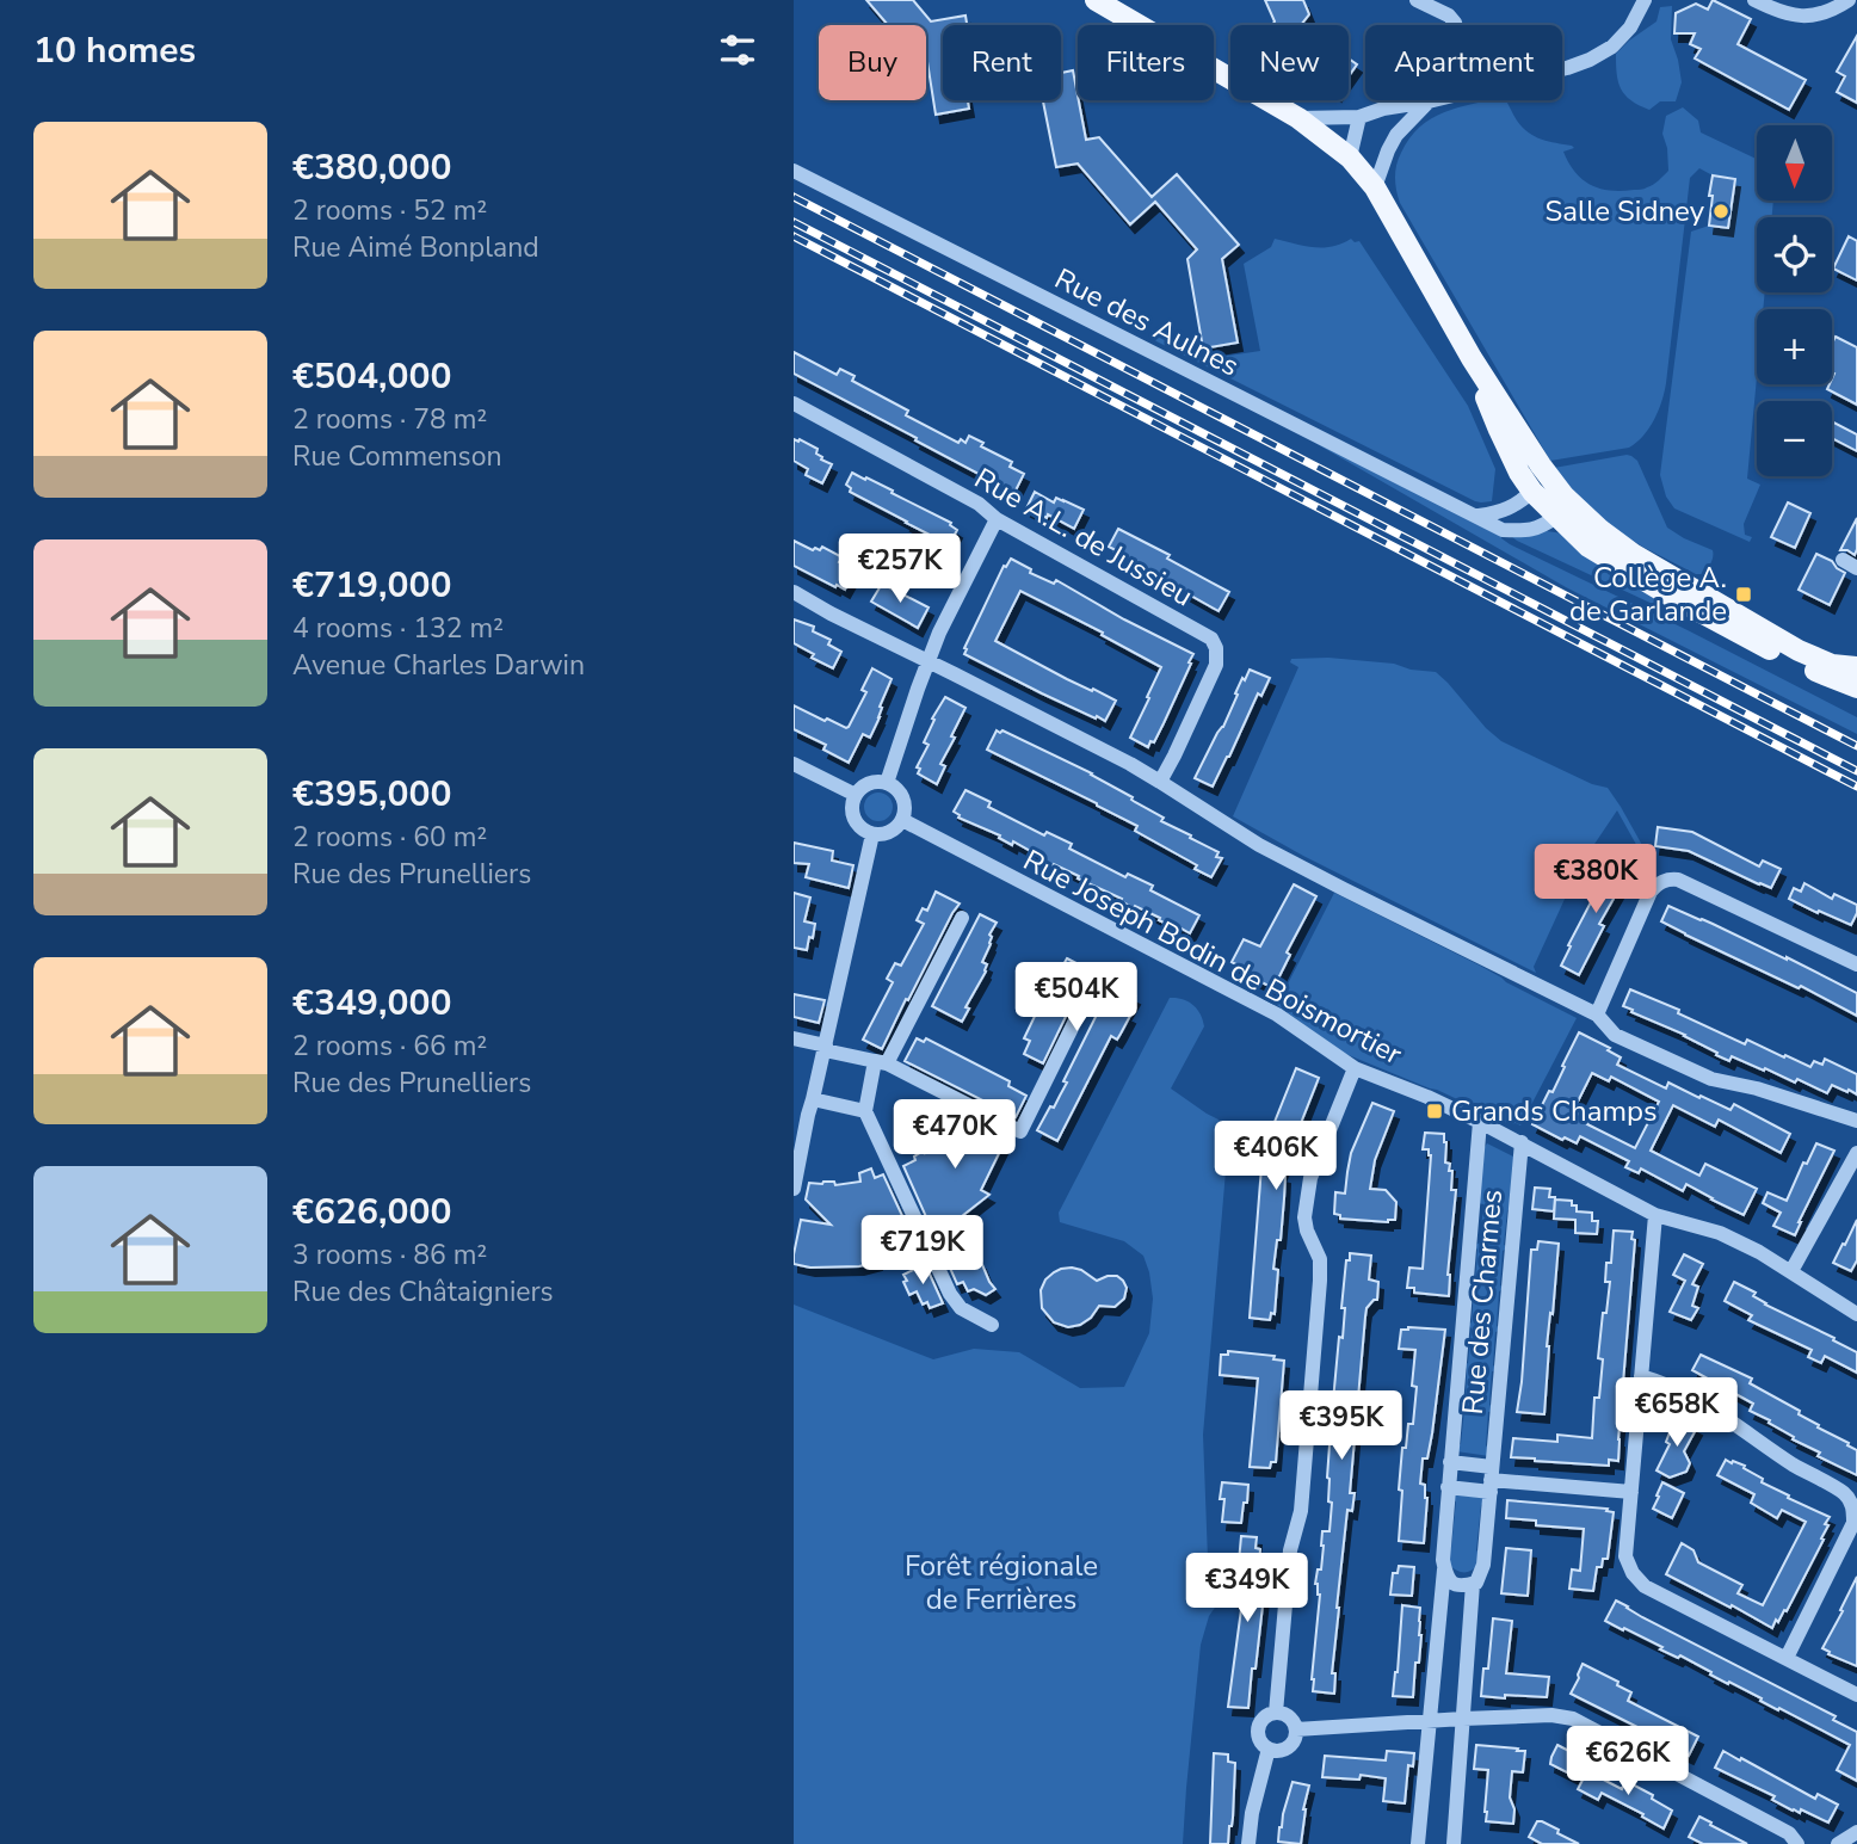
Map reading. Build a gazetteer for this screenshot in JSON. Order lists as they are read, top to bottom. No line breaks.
{"streets":{"street":["Rue des Aulnes","Rue A.L. de Jussieu","Rue Joseph Bodin de Boismortier","Rue des Charmes"]},"crossings":[["Rue Joseph Bodin de Boismortier","Rue des Charmes"]],"parks":["Forêt régionale de Ferrières"],"places":{"other":["Salle Sidney"],"transit":["Collège A. de Garlande","Grands Champs"]},"north":"bottom","page":{"heading":"10 homes","chip":["Buy","Rent","Filters","New","Apartment"],"list":[{"name":"€380,000","note":"2 rooms · 52 m² · Rue Aimé Bonpland"},{"name":"€504,000","note":"2 rooms · 78 m² · Rue Commenson"},{"name":"€719,000","note":"4 rooms · 132 m² · Avenue Charles Darwin"},{"name":"€395,000","note":"2 rooms · 60 m² · Rue des Prunelliers"},{"name":"€349,000","note":"2 rooms · 66 m² · Rue des Prunelliers"},{"name":"€626,000","note":"3 rooms · 86 m² · Rue des Châtaigniers"}],"map_buttons":["+","−"],"price":["€257K","€380K","€504K","€470K","€406K","€719K","€658K","€395K","€349K","€626K"]}}
